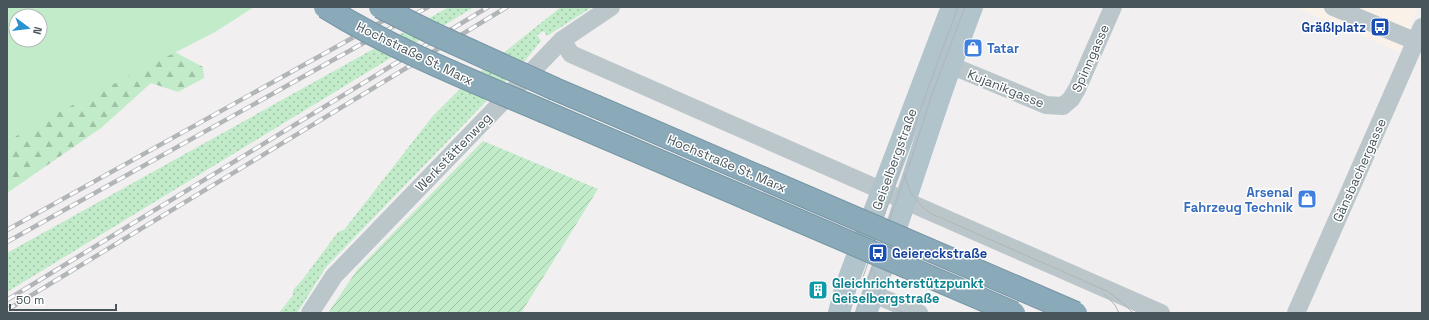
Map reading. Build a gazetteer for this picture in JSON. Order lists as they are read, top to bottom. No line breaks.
{"streets":{"highway":["Hochstraße St. Marx"],"main road":["Geiselbergstraße"],"street":["Spinngasse","Kujanikgasse","Werkstättenweg","Gänsbachergasse"]},"crossings":[["Spinngasse","Kujanikgasse"],["Kujanikgasse","Geiselbergstraße"]],"places":{"bus stop":["Gräßlplatz","Geiereckstraße"],"shop":["Tatar","Arsenal Fahrzeug Technik"],"building":["Gleichrichterstützpunkt Geiselbergstraße"]},"scale_bar":"50 m","north":"right"}
